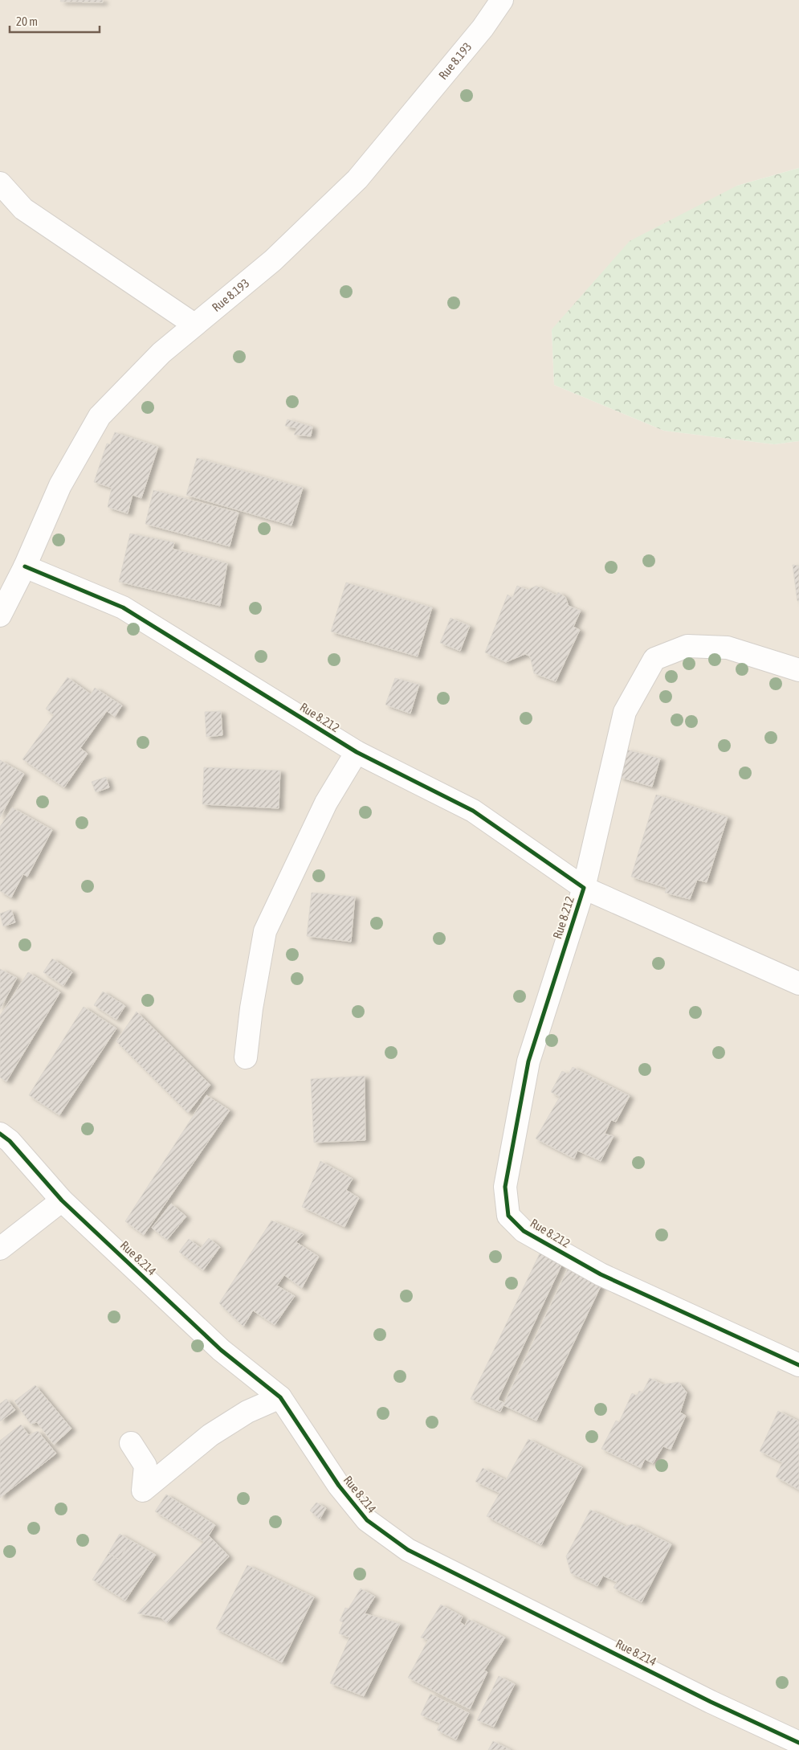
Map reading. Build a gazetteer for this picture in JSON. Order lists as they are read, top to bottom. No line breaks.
{"streets":{"street":["Rue 8.193","Rue 8.212","Rue 8.214"]},"crossings":[["Rue 8.193","Rue 8.212"]],"scale_bar":"20 m"}
